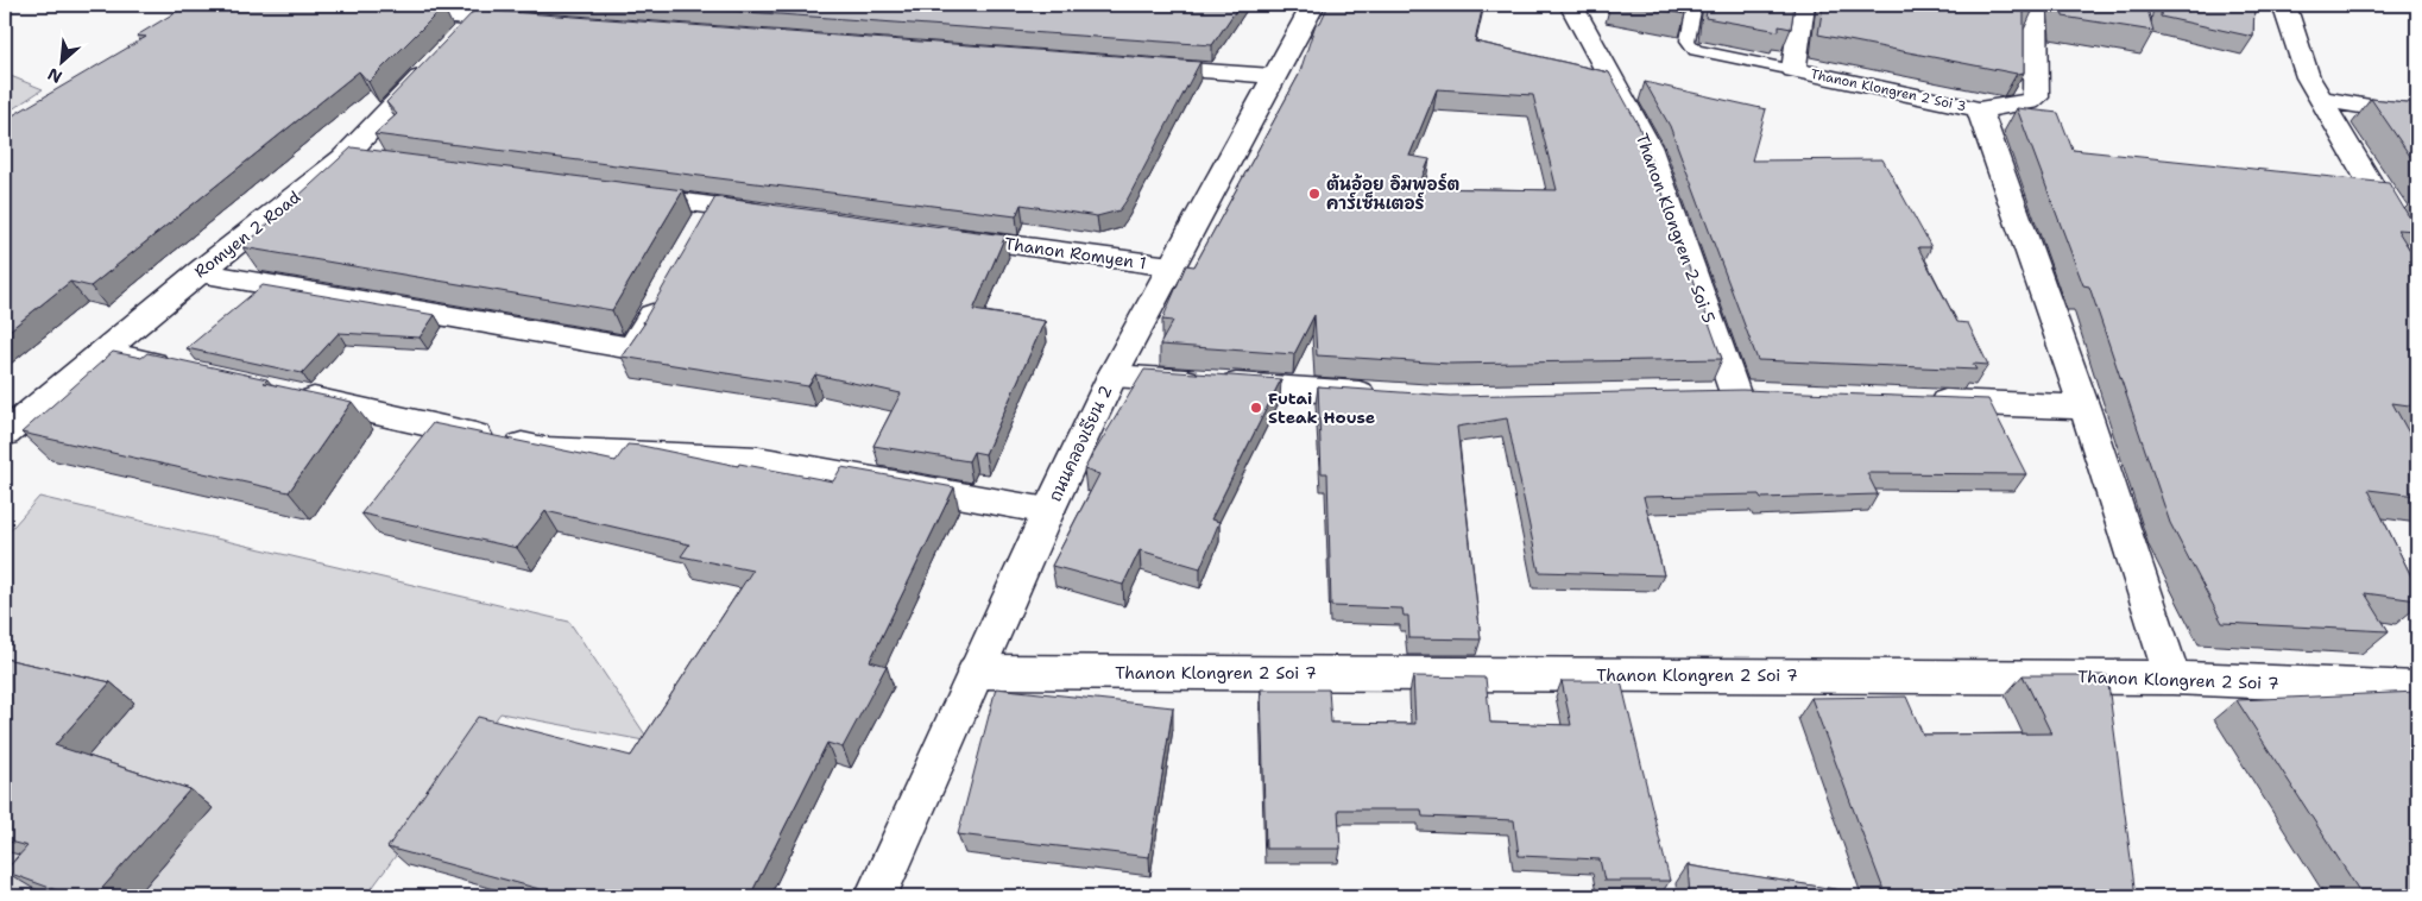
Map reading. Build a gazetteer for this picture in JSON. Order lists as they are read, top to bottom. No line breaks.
{"streets":{"street":["Thanon Klongren 2 Soi 3","Thanon Klongren 2 Soi 5","Romyen 2 Road","Thanon Romyen 1","ถนนคลองเรียน 2","Thanon Klongren 2 Soi 7"]},"crossings":[["Thanon Romyen 1","ถนนคลองเรียน 2"],["ถนนคลองเรียน 2","Thanon Klongren 2 Soi 7"]],"places":["ต้นอ้อย อิมพอร์ต คาร์เซ็นเตอร์","Futai Steak House"],"north":"bottom left"}
